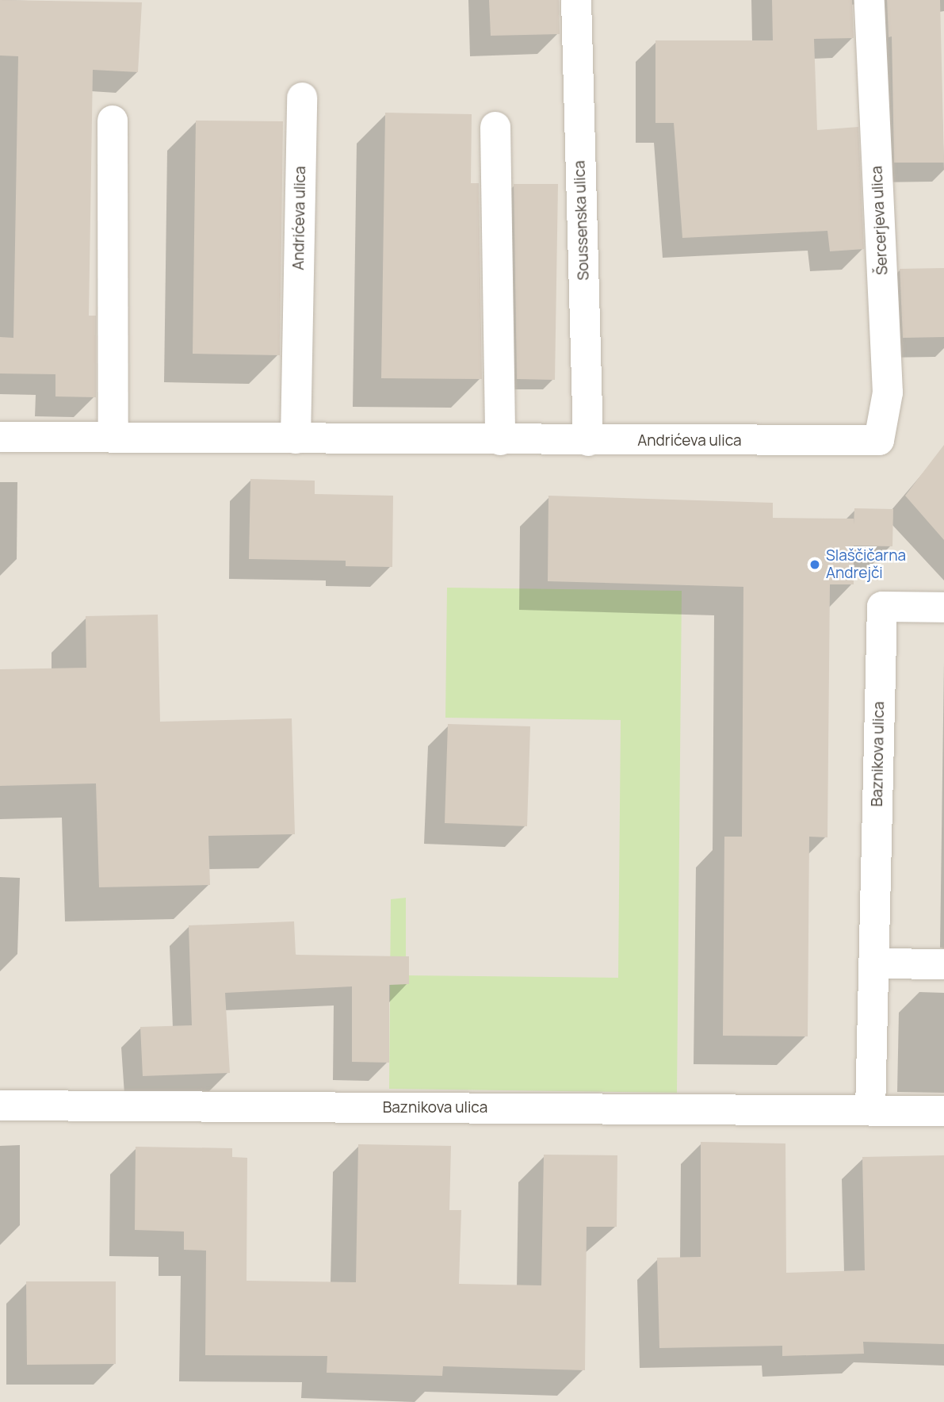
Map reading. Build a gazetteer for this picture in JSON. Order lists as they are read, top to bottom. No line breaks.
{"streets":{"street":["Andrićeva ulica","Soussenska ulica","Šercerjeva ulica","Baznikova ulica"]},"crossings":[["Andrićeva ulica","Soussenska ulica"],["Andrićeva ulica","Šercerjeva ulica"]],"places":["Slaščičarna Andrejči"]}
